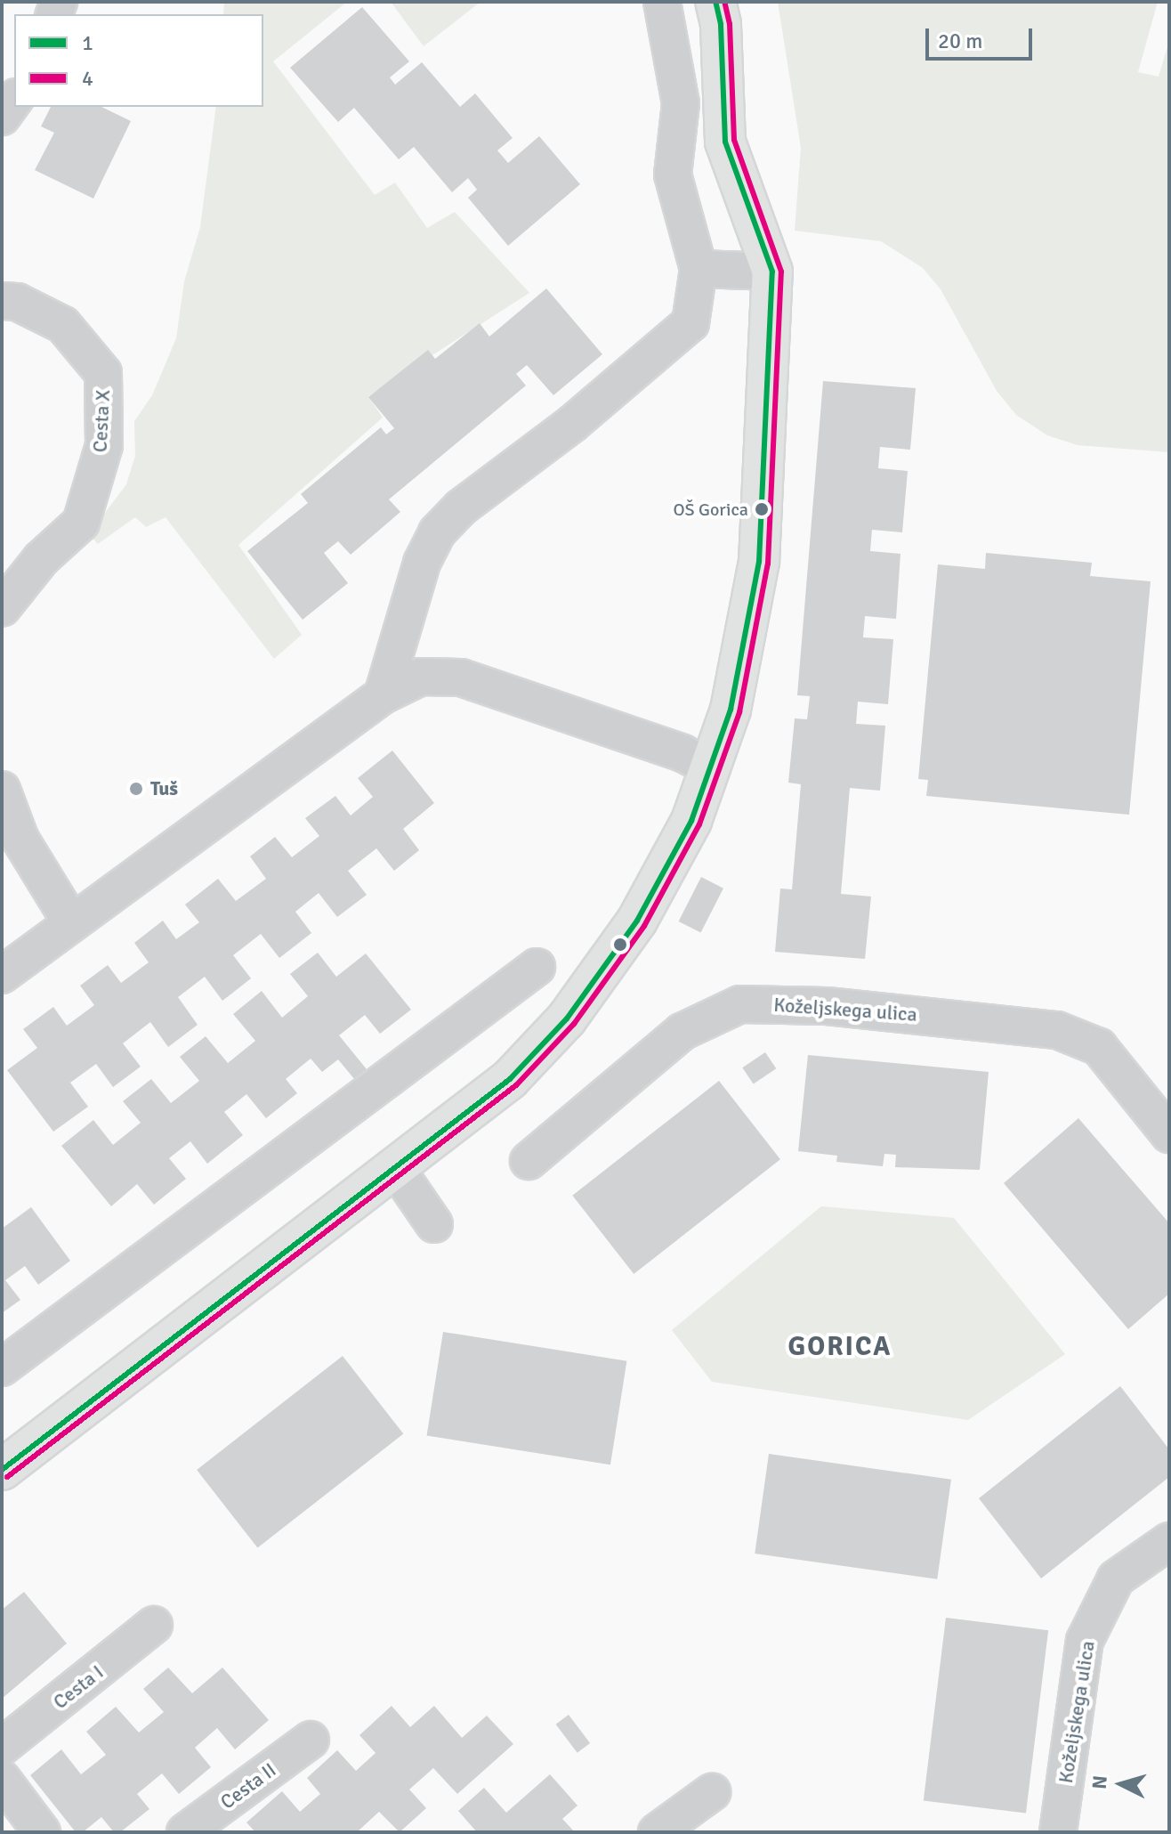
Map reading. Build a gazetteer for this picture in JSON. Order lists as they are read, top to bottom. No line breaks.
{"streets":{"street":["Cesta X","Koželjskega ulica","Cesta I","Cesta II"]},"districts":["GORICA"],"places":["OŠ Gorica","Tuš"],"lines":["transit line 1","transit line 4"],"legend":["1","4"],"scale_bar":"20 m","north":"left"}
